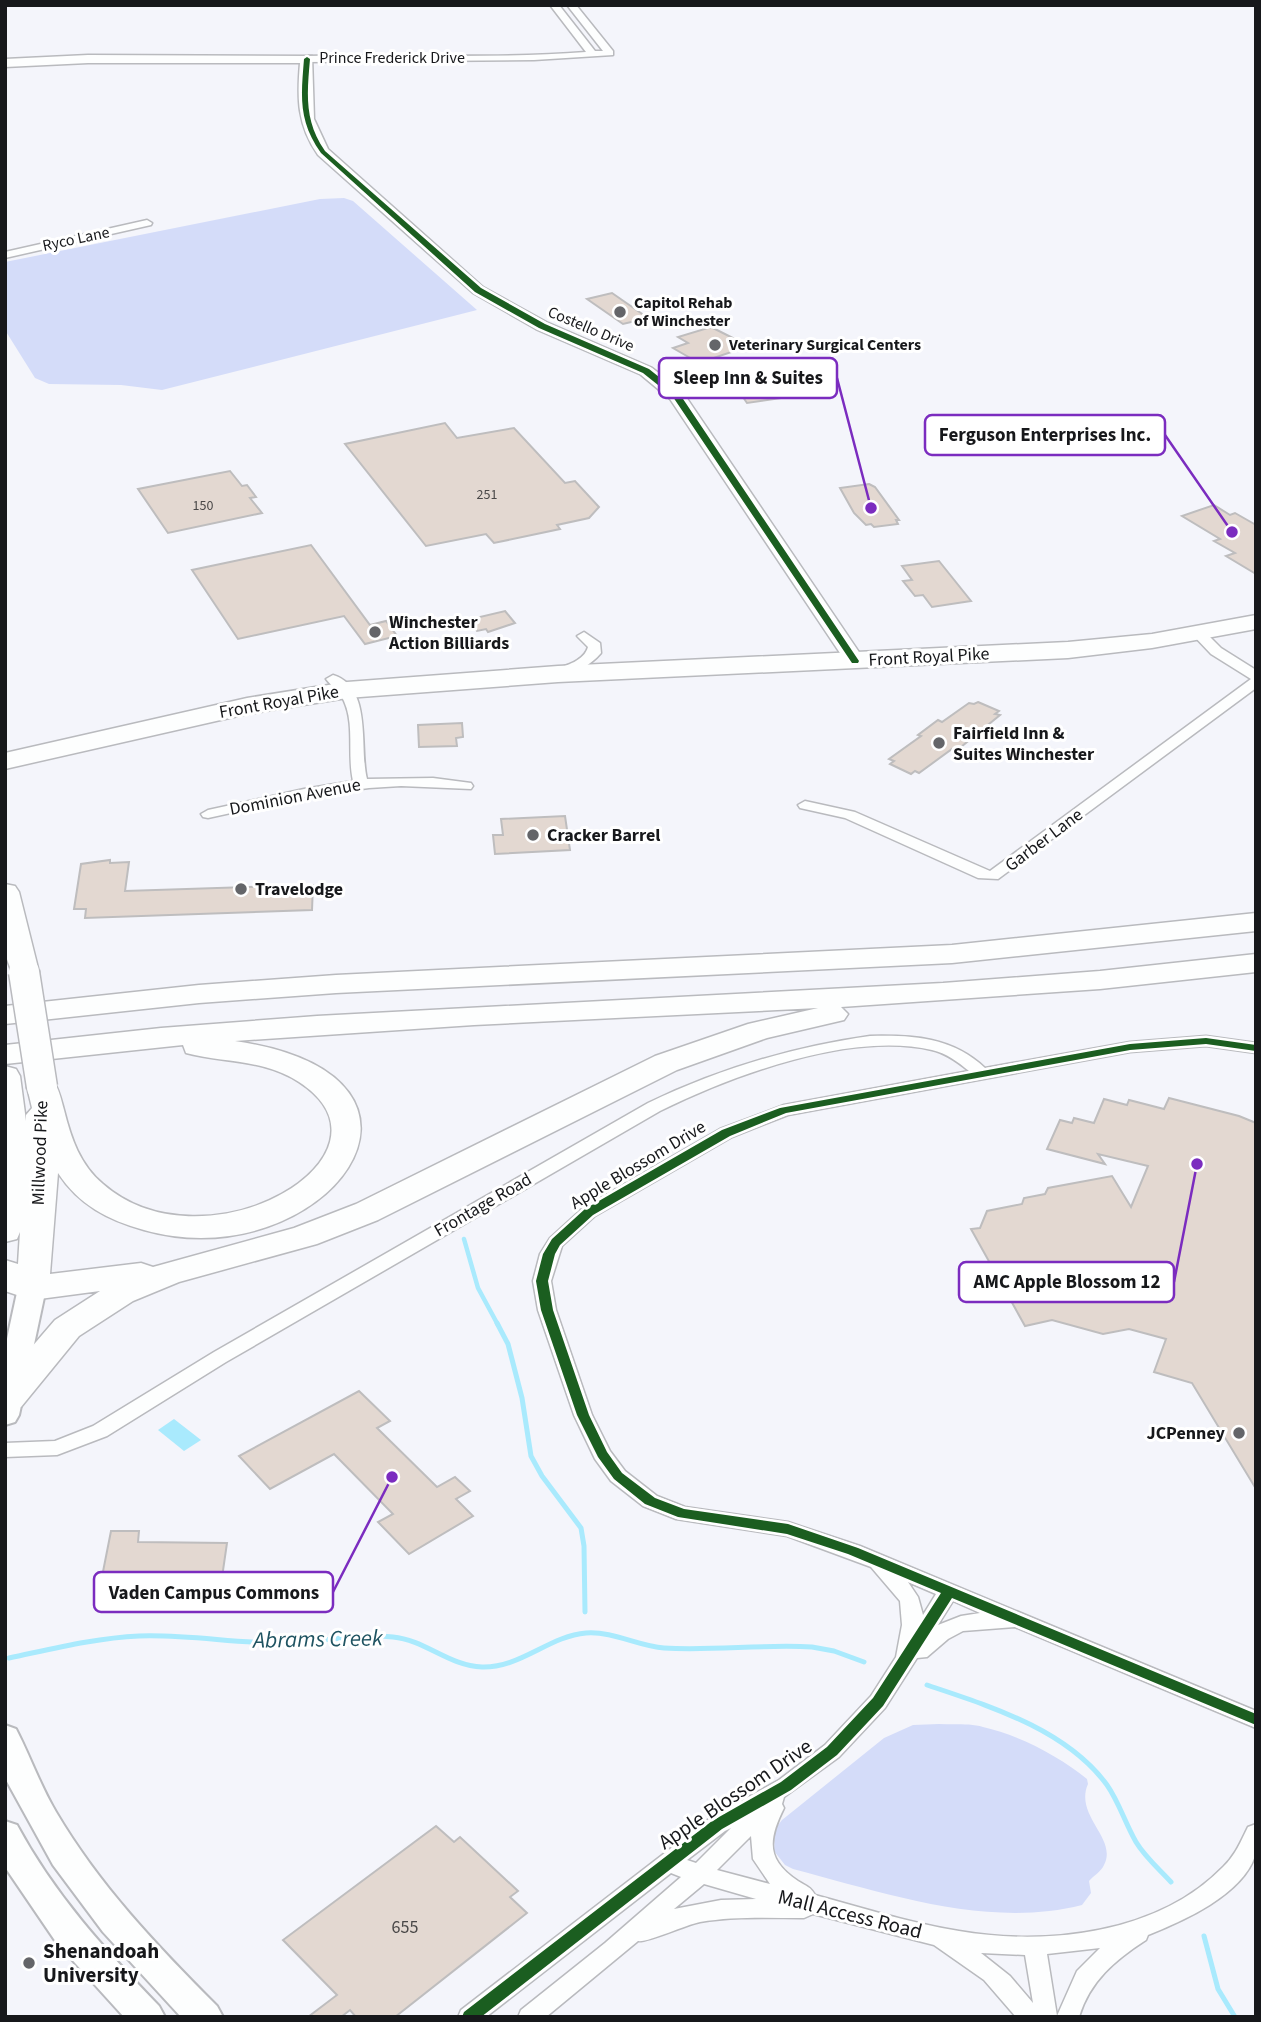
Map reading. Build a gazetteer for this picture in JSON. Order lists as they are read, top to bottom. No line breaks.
{"streets":{"highway":["Front Royal Pike","Millwood Pike"],"street":["Prince Frederick Drive","Ryco Lane","Costello Drive","Dominion Avenue","Garber Lane","Apple Blossom Drive","Frontage Road","Mall Access Road"]},"crossings":[["Prince Frederick Drive","Costello Drive"],["Costello Drive","Front Royal Pike"],["Apple Blossom Drive","Frontage Road"],["Apple Blossom Drive","Mall Access Road"]],"water":["Abrams Creek"],"places":["Capitol Rehab of Winchester","Veterinary Surgical Centers","Sleep Inn & Suites","Ferguson Enterprises Inc.","Winchester Action Billiards","Fairfield Inn & Suites Winchester","Cracker Barrel","Travelodge","AMC Apple Blossom 12","JCPenney","Vaden Campus Commons","Shenandoah University"],"house_numbers":["251","150","655"]}
